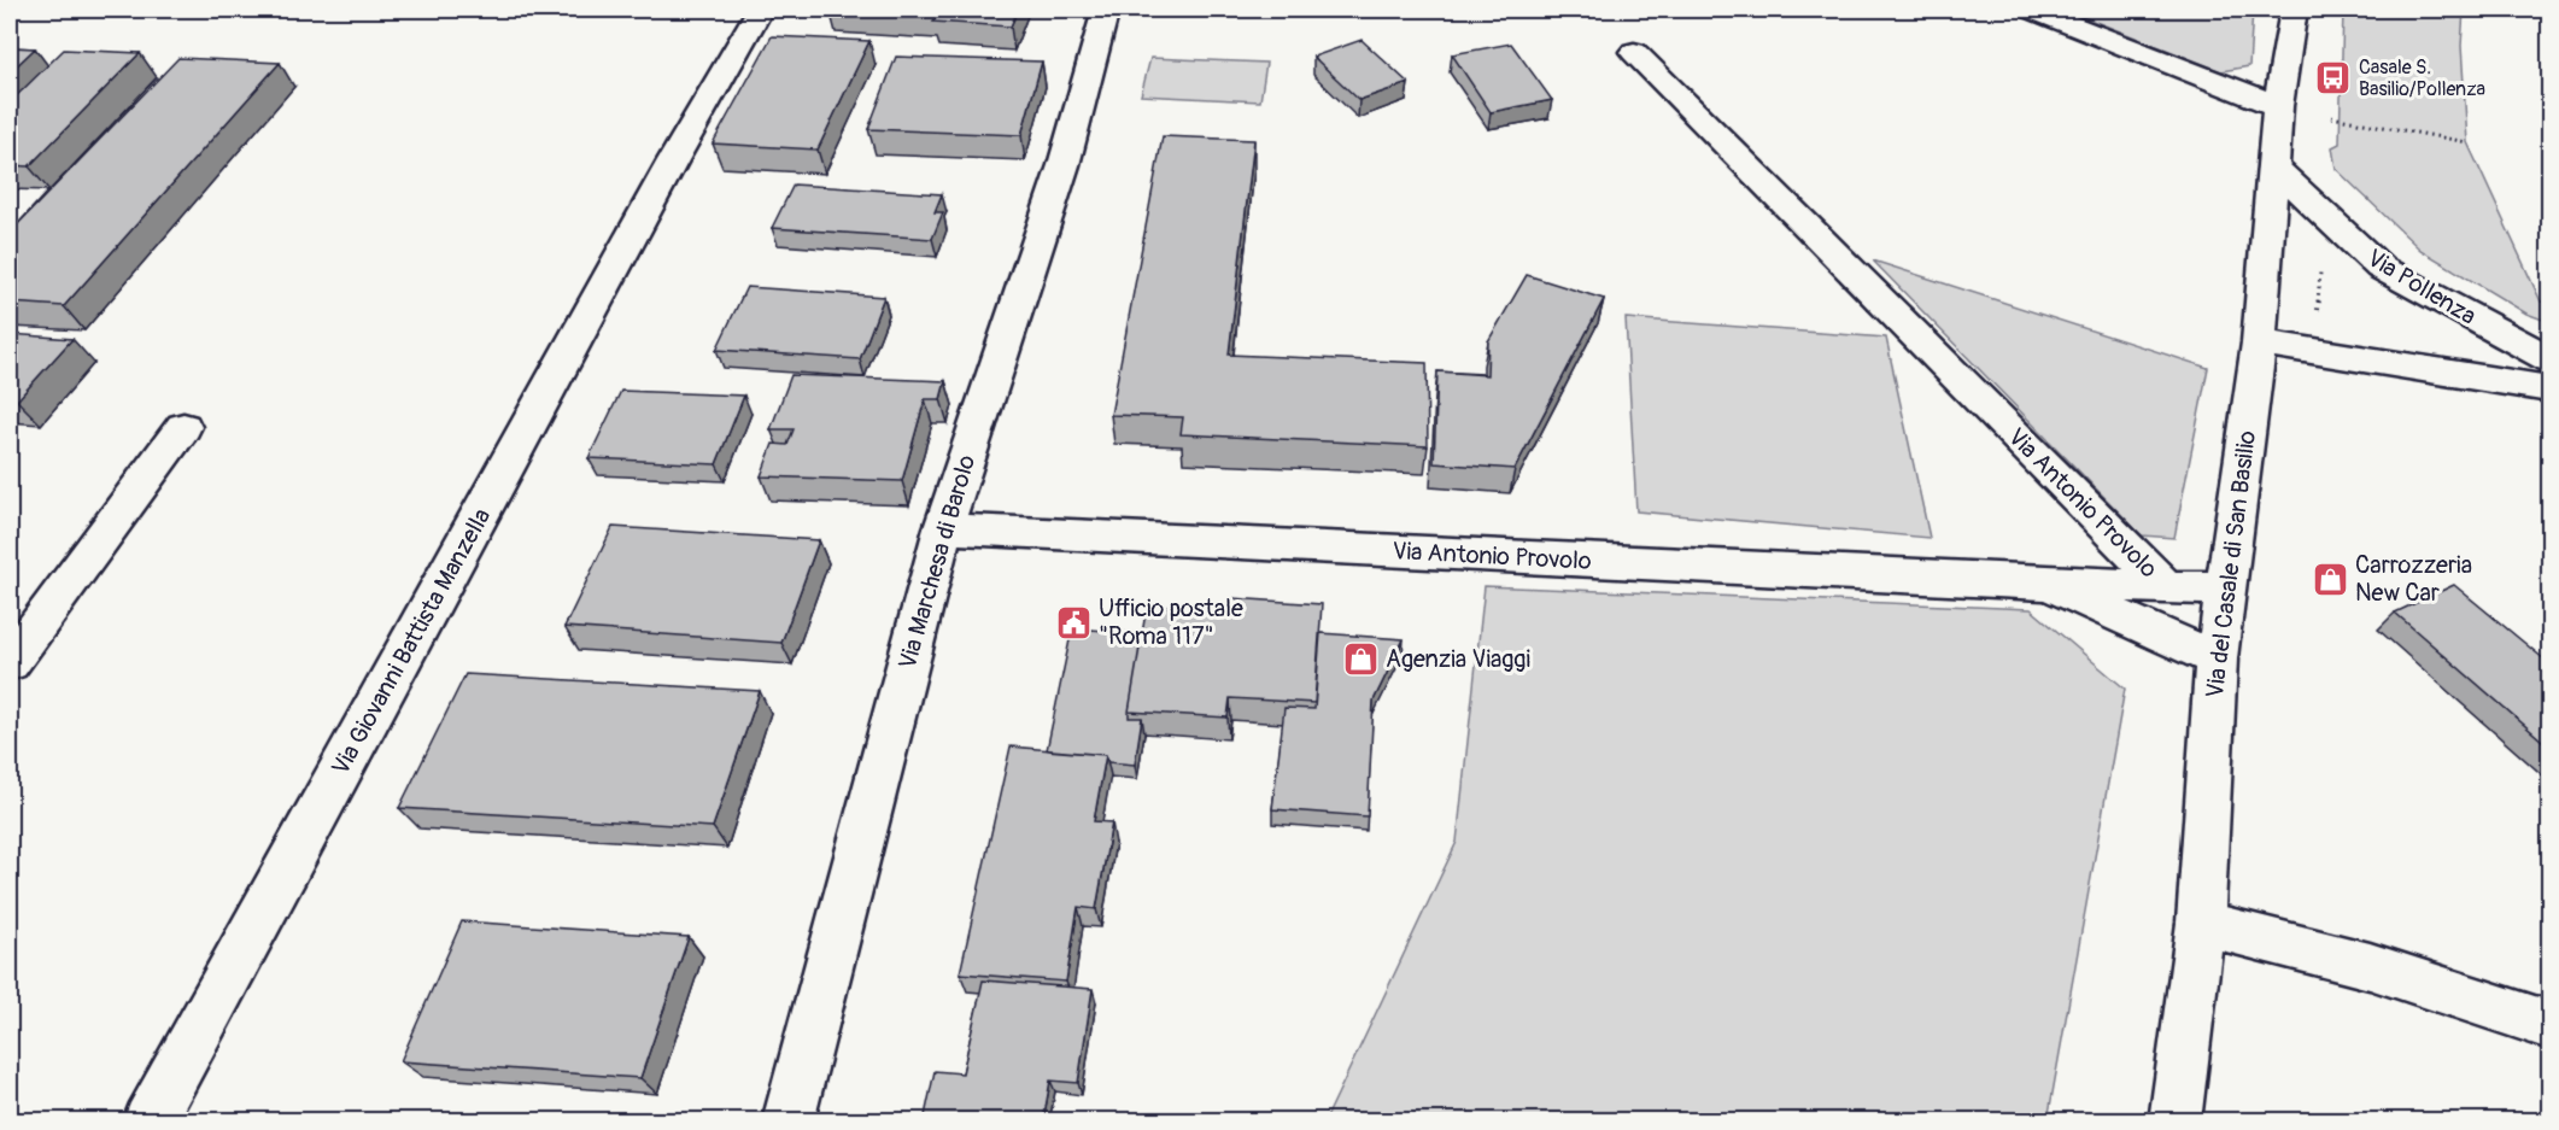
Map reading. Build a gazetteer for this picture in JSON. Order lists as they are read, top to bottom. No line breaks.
{"streets":{"street":["Via Pollenza","Via Antonio Provolo","Via Marchesa di Barolo","Via del Casale di San Basilio","Via Giovanni Battista Manzella"]},"crossings":[["Via Pollenza","Via del Casale di San Basilio"],["Via Antonio Provolo","Via Marchesa di Barolo"],["Via Antonio Provolo","Via del Casale di San Basilio"]],"places":{"bus stop":["Casale S. Basilio/Pollenza"],"shop":["Carrozzeria New Car","Agenzia Viaggi"],"public building":["Ufficio postale \"Roma 117\""]}}
